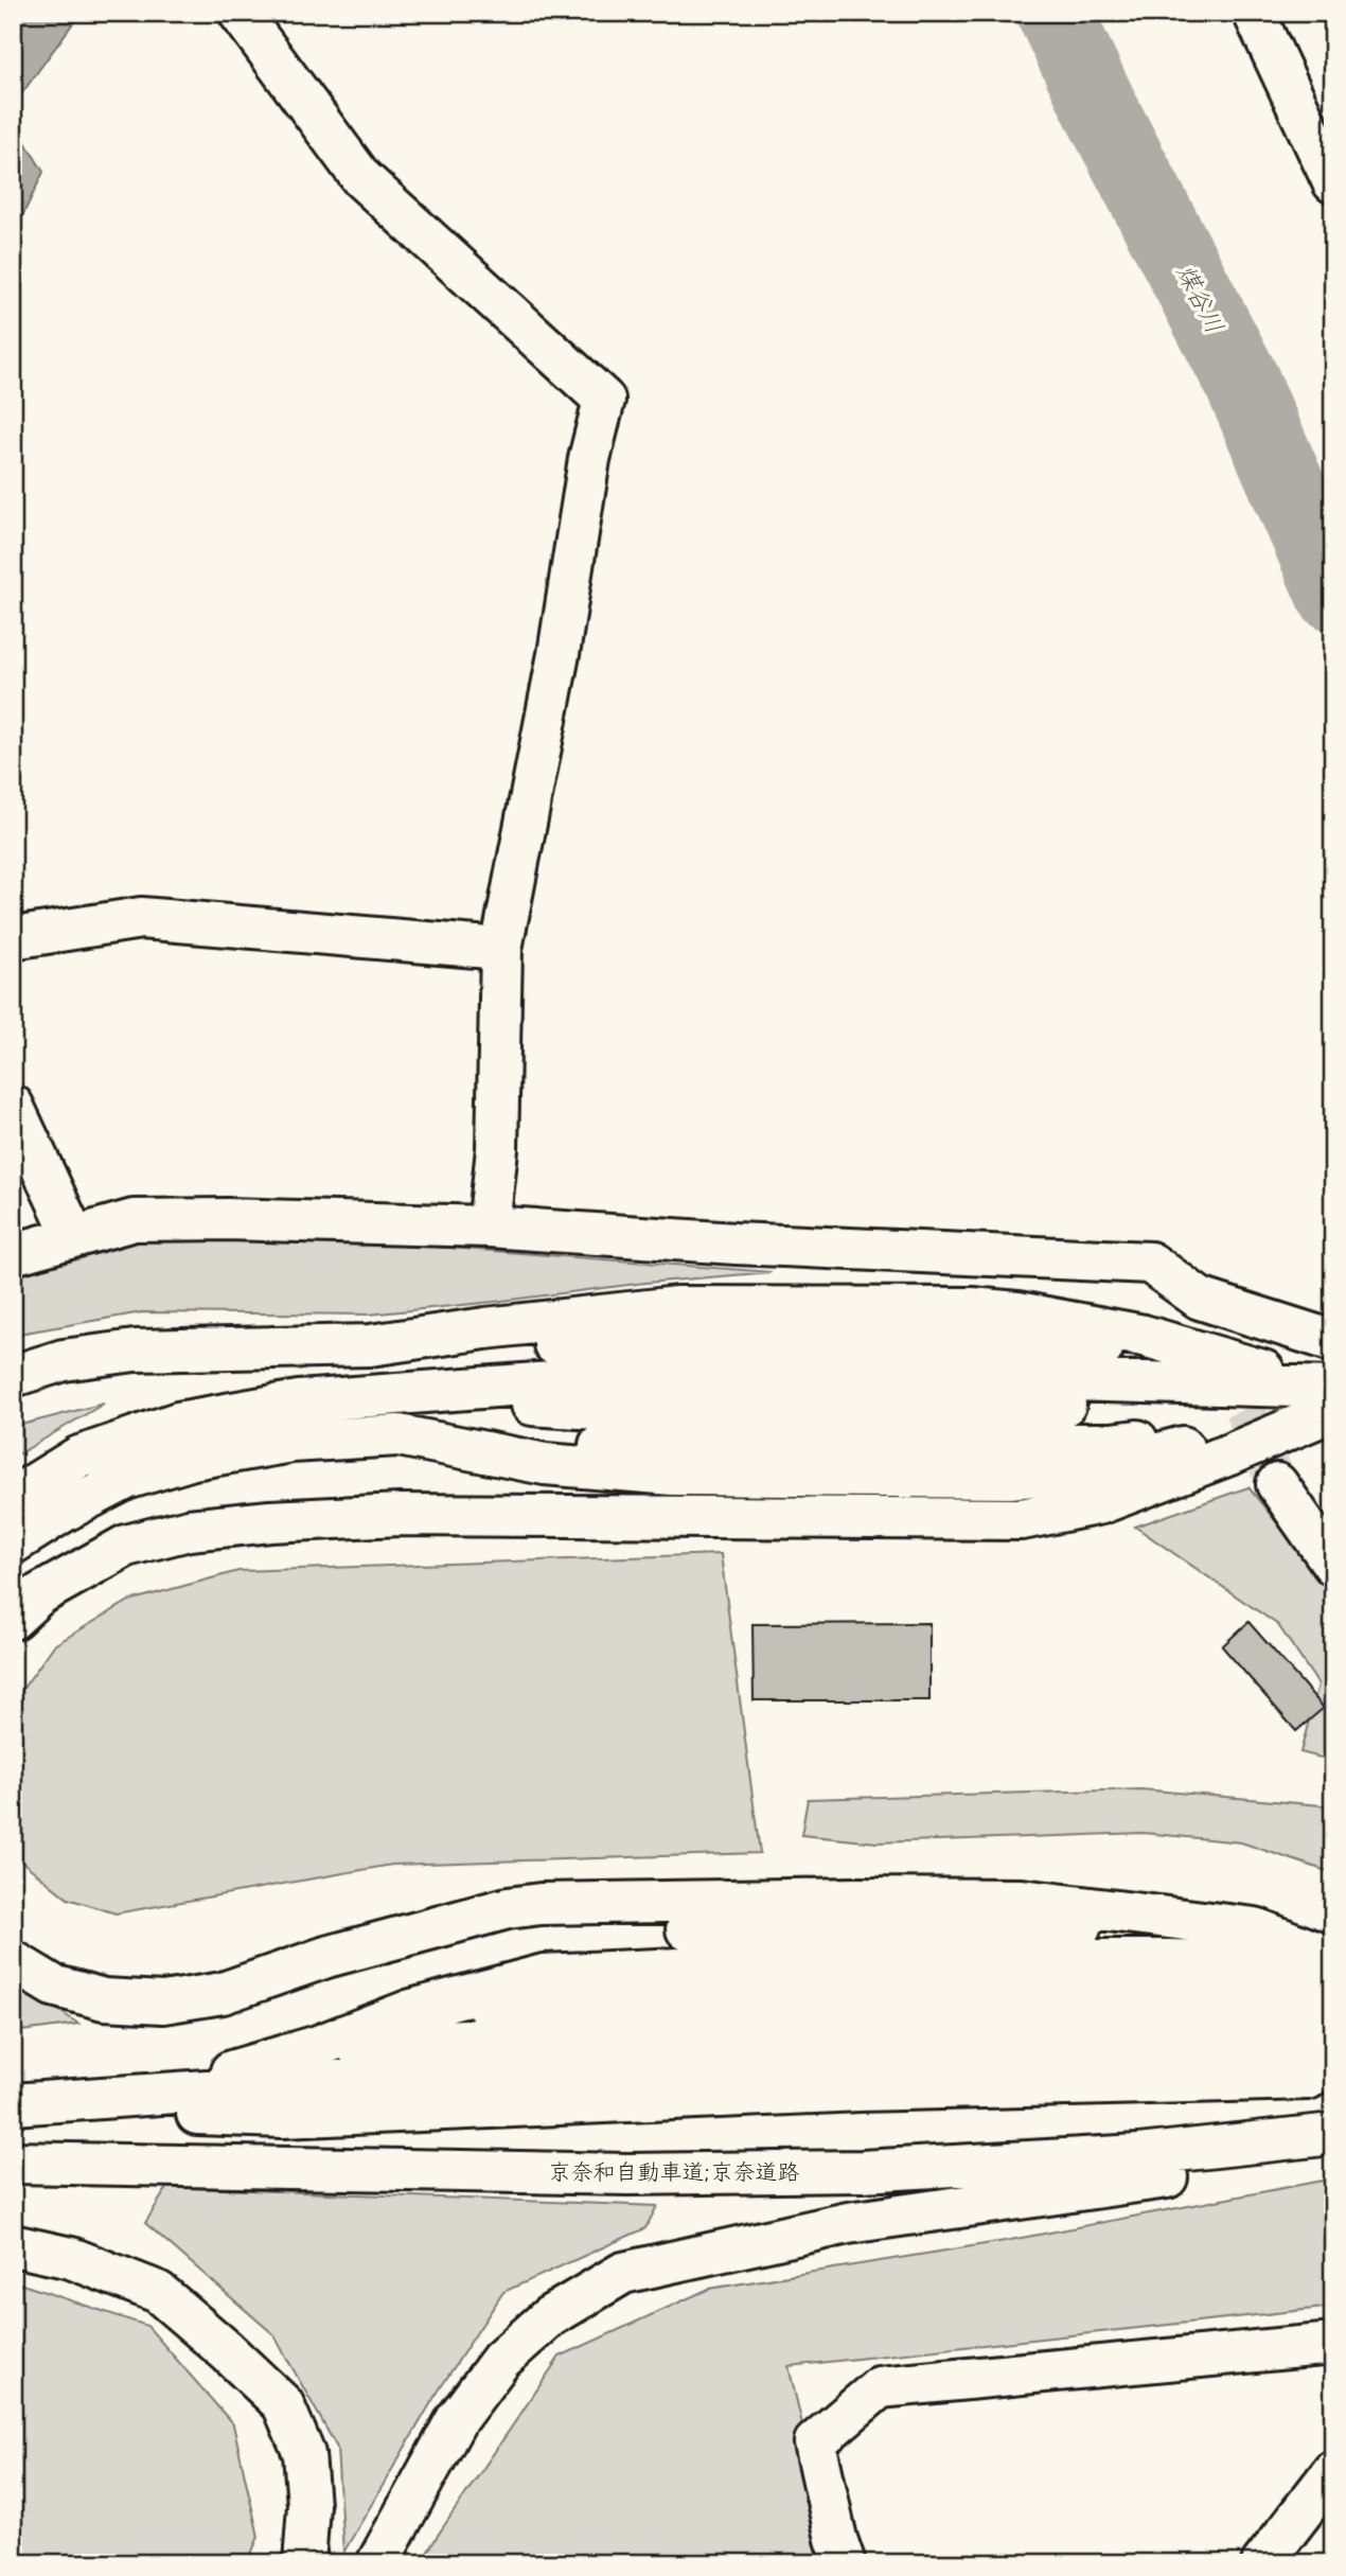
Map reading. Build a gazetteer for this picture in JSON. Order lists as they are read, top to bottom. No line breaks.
{"streets":{"main road":["京奈和自動車道;京奈道路"]},"water":["煤谷川"]}
